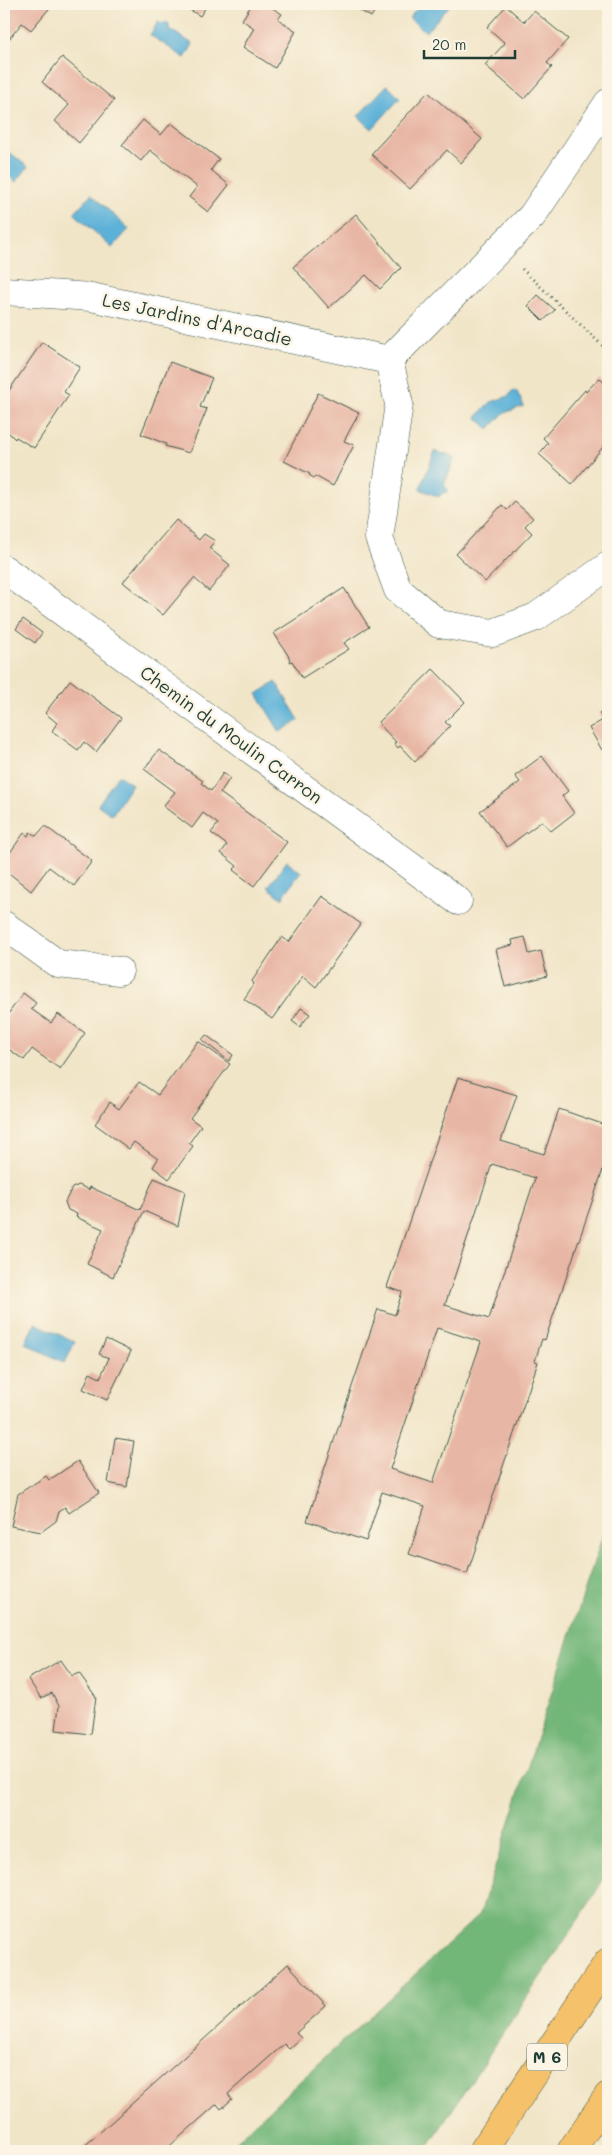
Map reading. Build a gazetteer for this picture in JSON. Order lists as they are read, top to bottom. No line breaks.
{"streets":{"highway":["M 6"],"street":["Les Jardins d'Arcadie","Chemin du Moulin Carron"]},"scale_bar":"20 m"}
